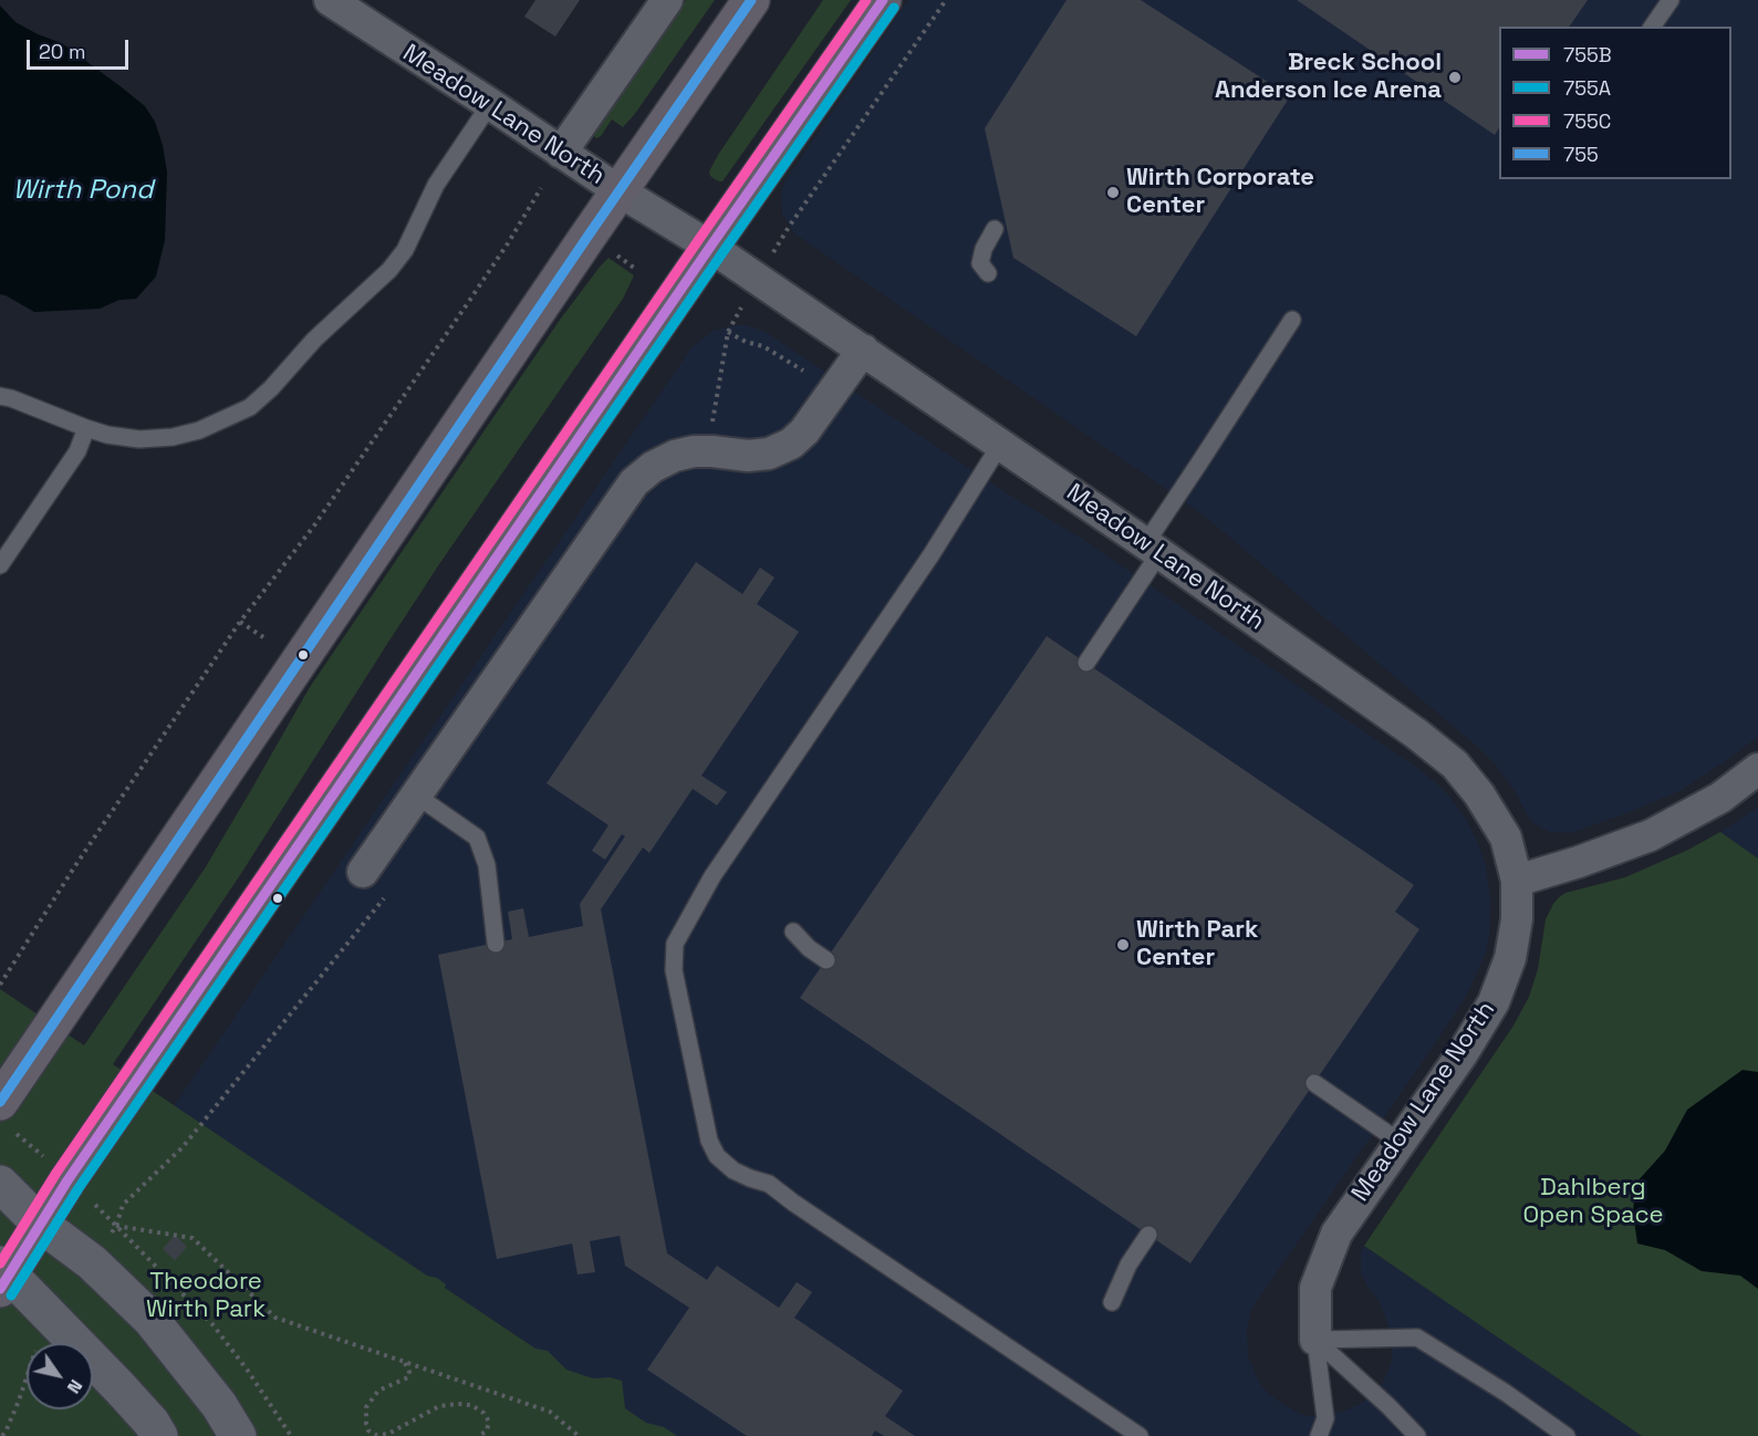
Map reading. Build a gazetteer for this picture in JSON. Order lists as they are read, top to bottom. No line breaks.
{"streets":{"street":["Meadow Lane North"]},"water":["Wirth Pond"],"parks":["Dahlberg Open Space","Theodore Wirth Park"],"places":["Breck School Anderson Ice Arena","Wirth Corporate Center","Wirth Park Center"],"lines":["transit line 755B","transit line 755C","transit line 755","transit line 755A"],"legend":["755B","755A","755C","755"],"scale_bar":"20 m","north":"bottom right"}
